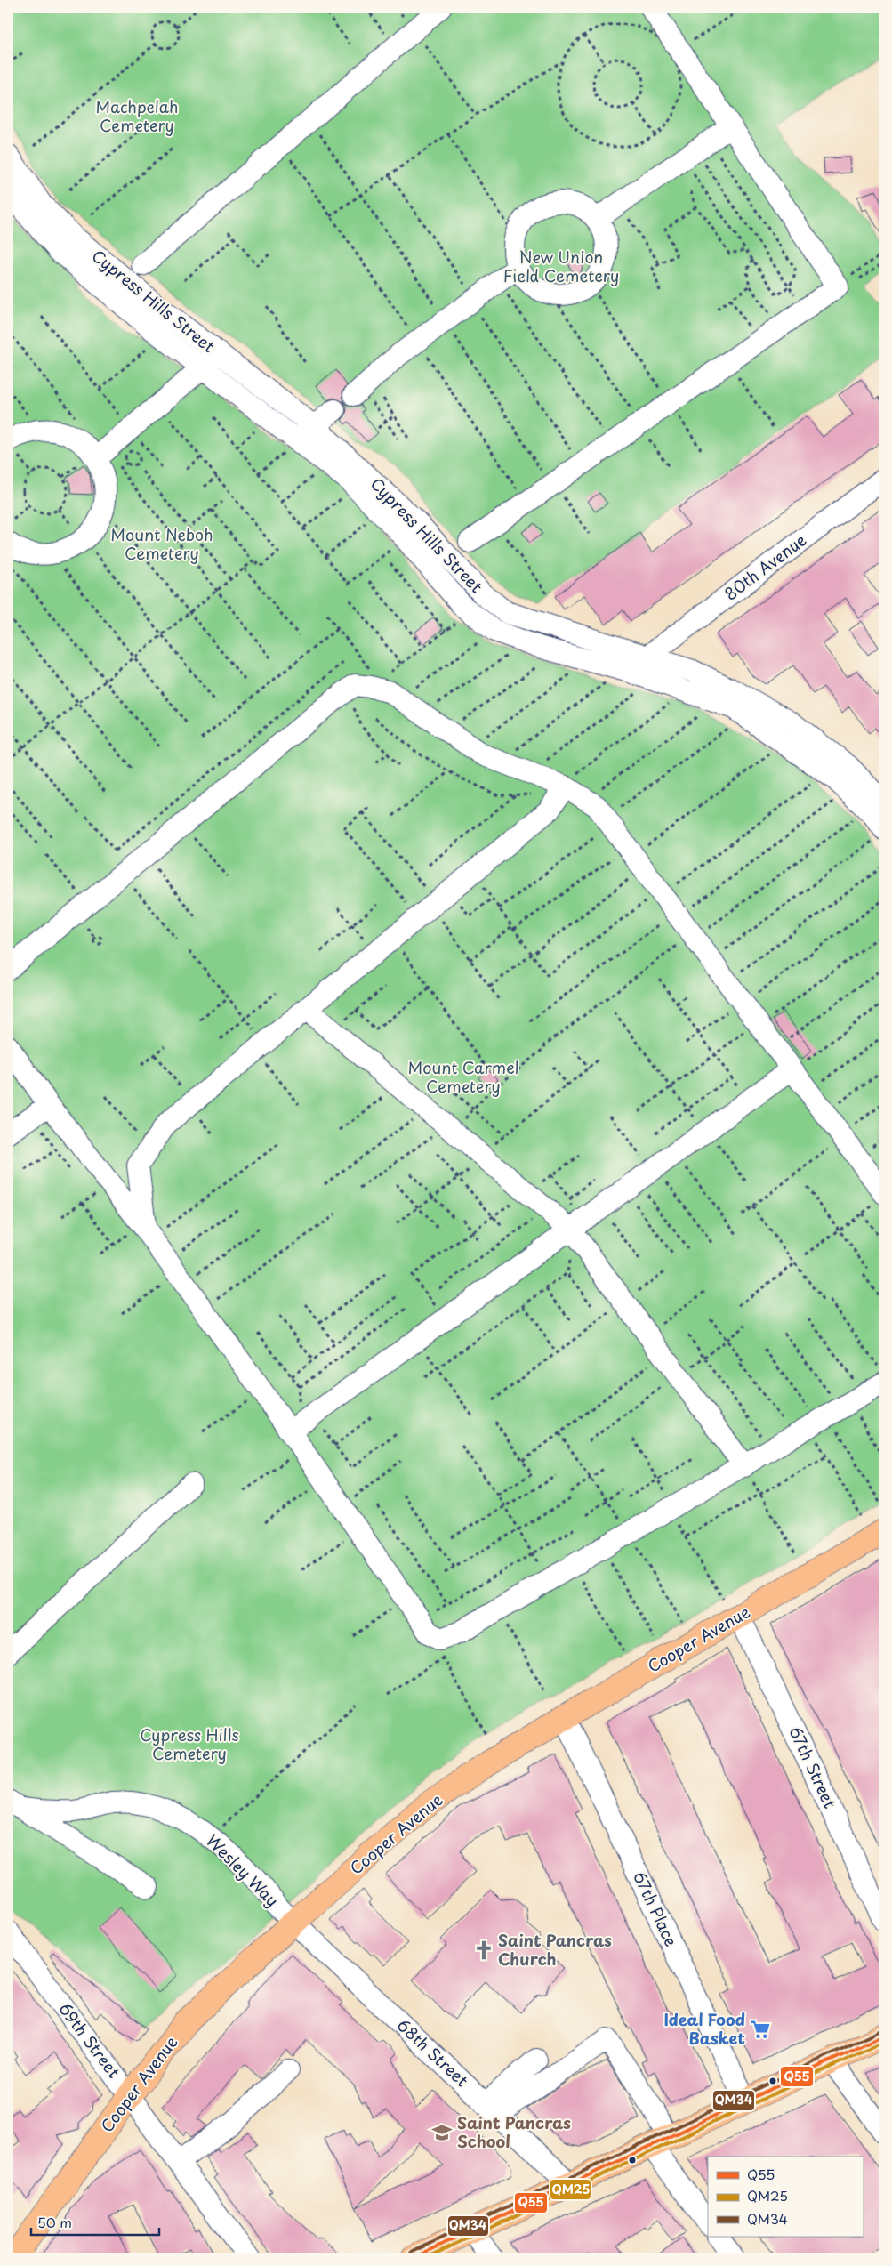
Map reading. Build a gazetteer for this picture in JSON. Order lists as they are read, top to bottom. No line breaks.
{"streets":{"main road":["Cooper Avenue"],"street":["Cypress Hills Street","80th Avenue","67th Street","Wesley Way","67th Place","69th Street","68th Street"]},"crossings":[["Cypress Hills Street","80th Avenue"],["Cooper Avenue","67th Street"],["Cooper Avenue","Wesley Way"],["Cooper Avenue","67th Place"],["Cooper Avenue","69th Street"],["Cooper Avenue","68th Street"],["Wesley Way","68th Street"]],"parks":["Machpelah Cemetery","New Union Field Cemetery","Mount Neboh Cemetery","Mount Carmel Cemetery","Cypress Hills Cemetery"],"places":{"church":["Saint Pancras Church"],"supermarket":["Ideal Food Basket"],"school or university":["Saint Pancras School"]},"lines":["transit line QM34","transit line Q55","transit line QM25"],"legend":["Q55","QM25","QM34"],"scale_bar":"50 m"}
